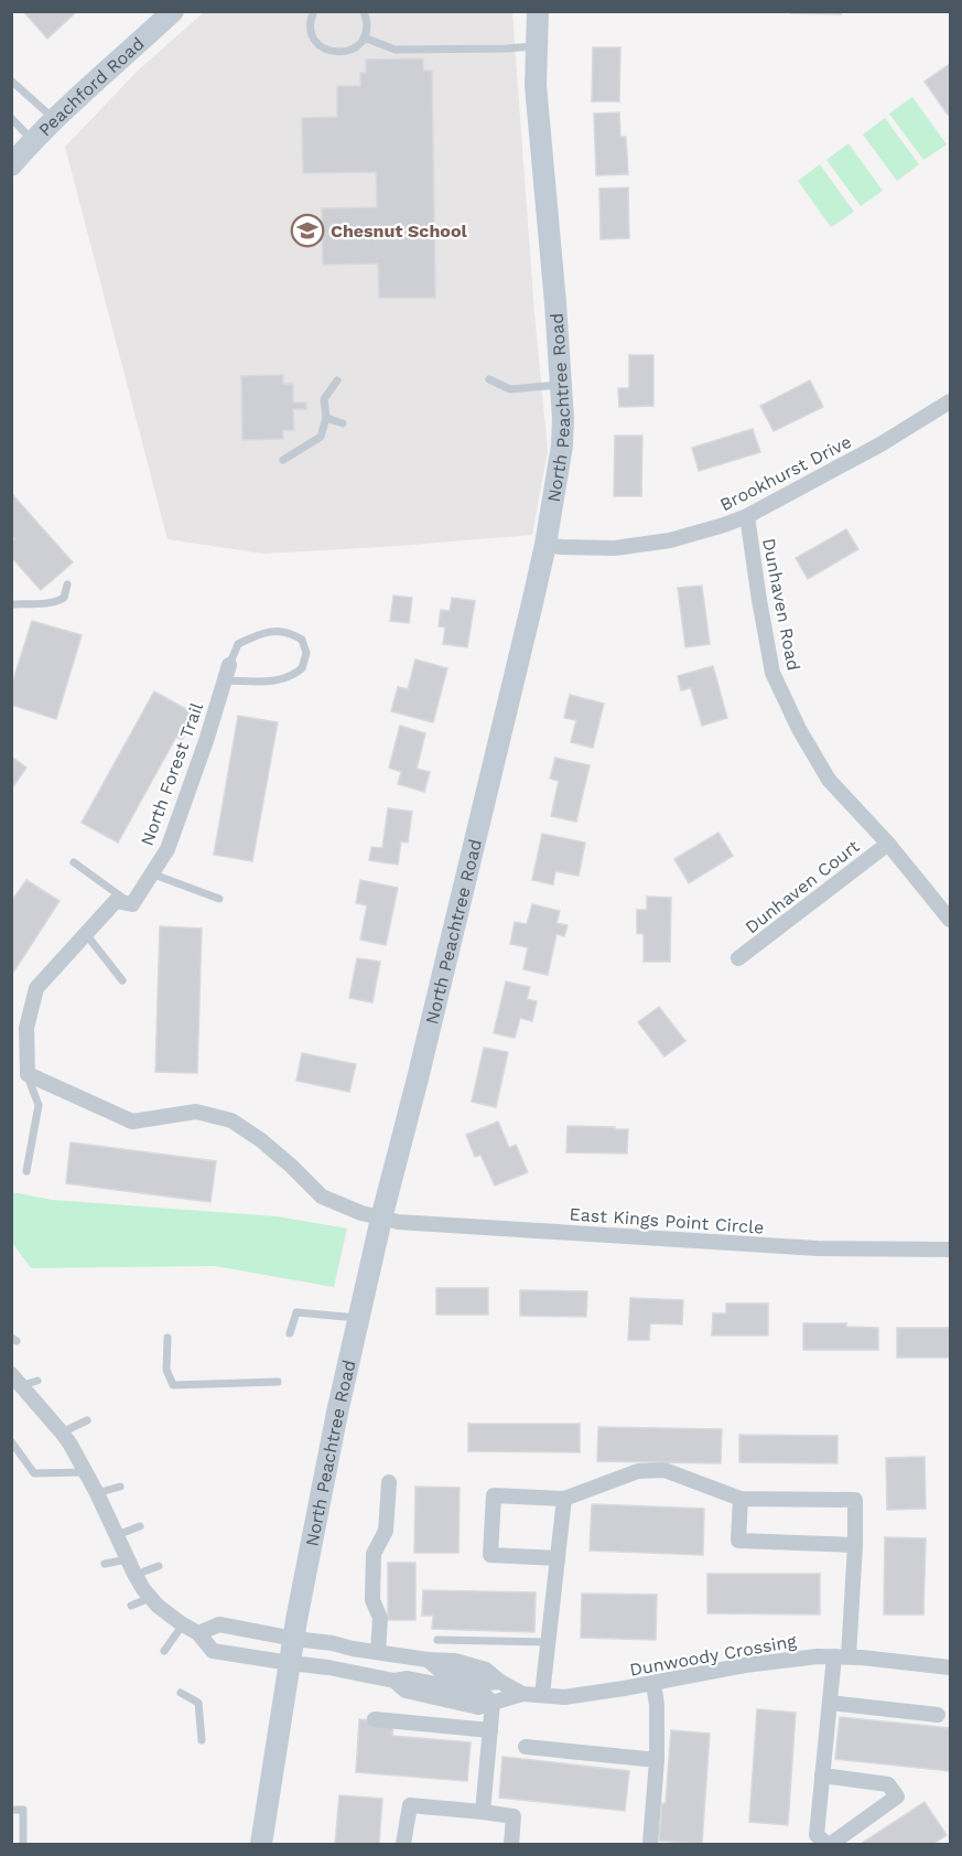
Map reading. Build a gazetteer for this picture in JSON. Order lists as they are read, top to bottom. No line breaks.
{"streets":{"street":["Peachford Road","North Peachtree Road","Brookhurst Drive","Dunhaven Road","North Forest Trail","Dunhaven Court","East Kings Point Circle","Dunwoody Crossing"]},"crossings":[["North Peachtree Road","Brookhurst Drive"],["North Peachtree Road","East Kings Point Circle"],["North Peachtree Road","Dunwoody Crossing"],["Brookhurst Drive","Dunhaven Road"],["Dunhaven Road","Dunhaven Court"]],"places":{"school or university":["Chesnut School"]}}
